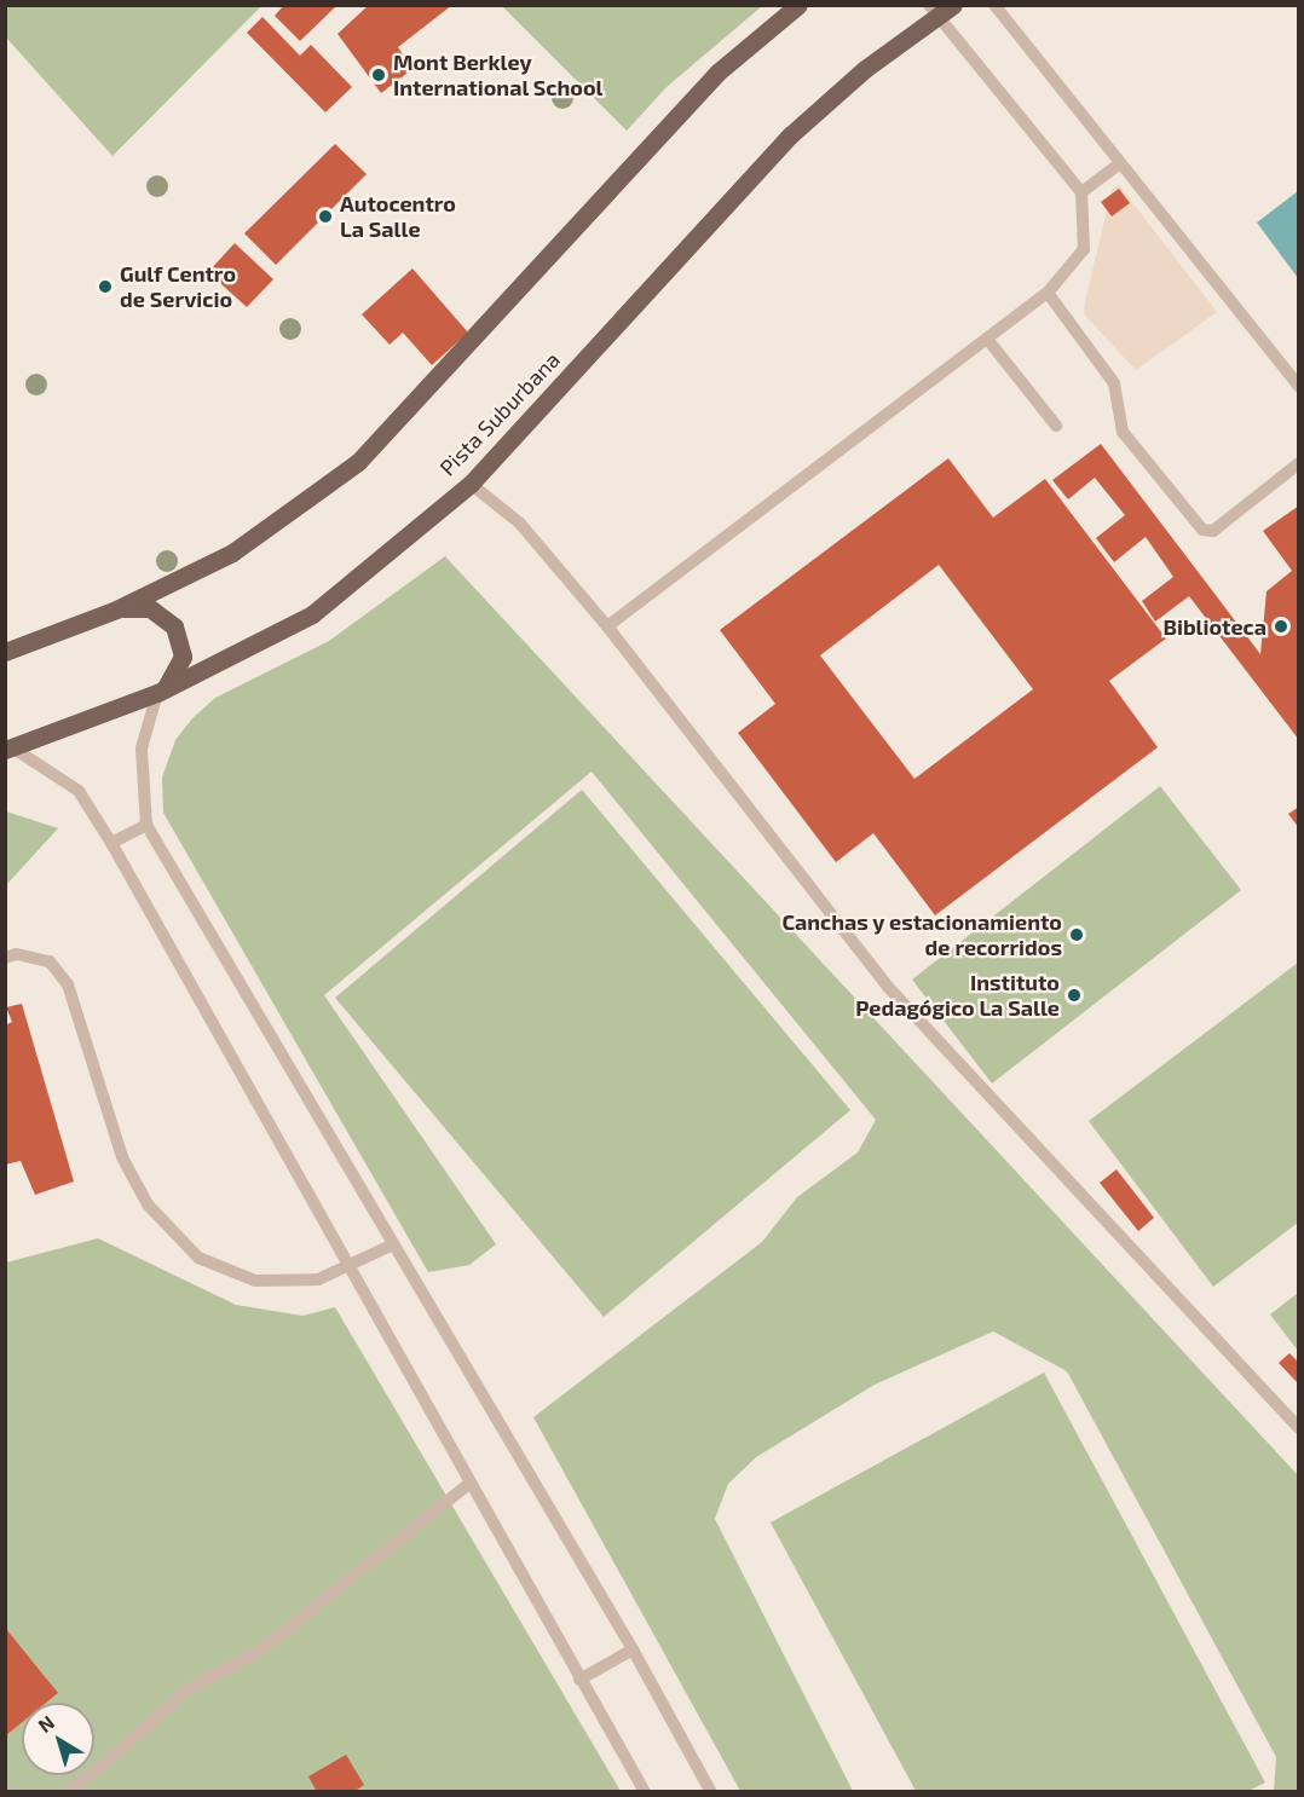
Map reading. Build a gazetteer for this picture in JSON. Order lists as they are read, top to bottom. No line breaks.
{"streets":{"main road":["Pista Suburbana"]},"places":["Mont Berkley International School","Autocentro La Salle","Gulf Centro de Servicio","Biblioteca","Canchas y estacionamiento de recorridos","Instituto Pedagógico La Salle"],"north":"top left"}
